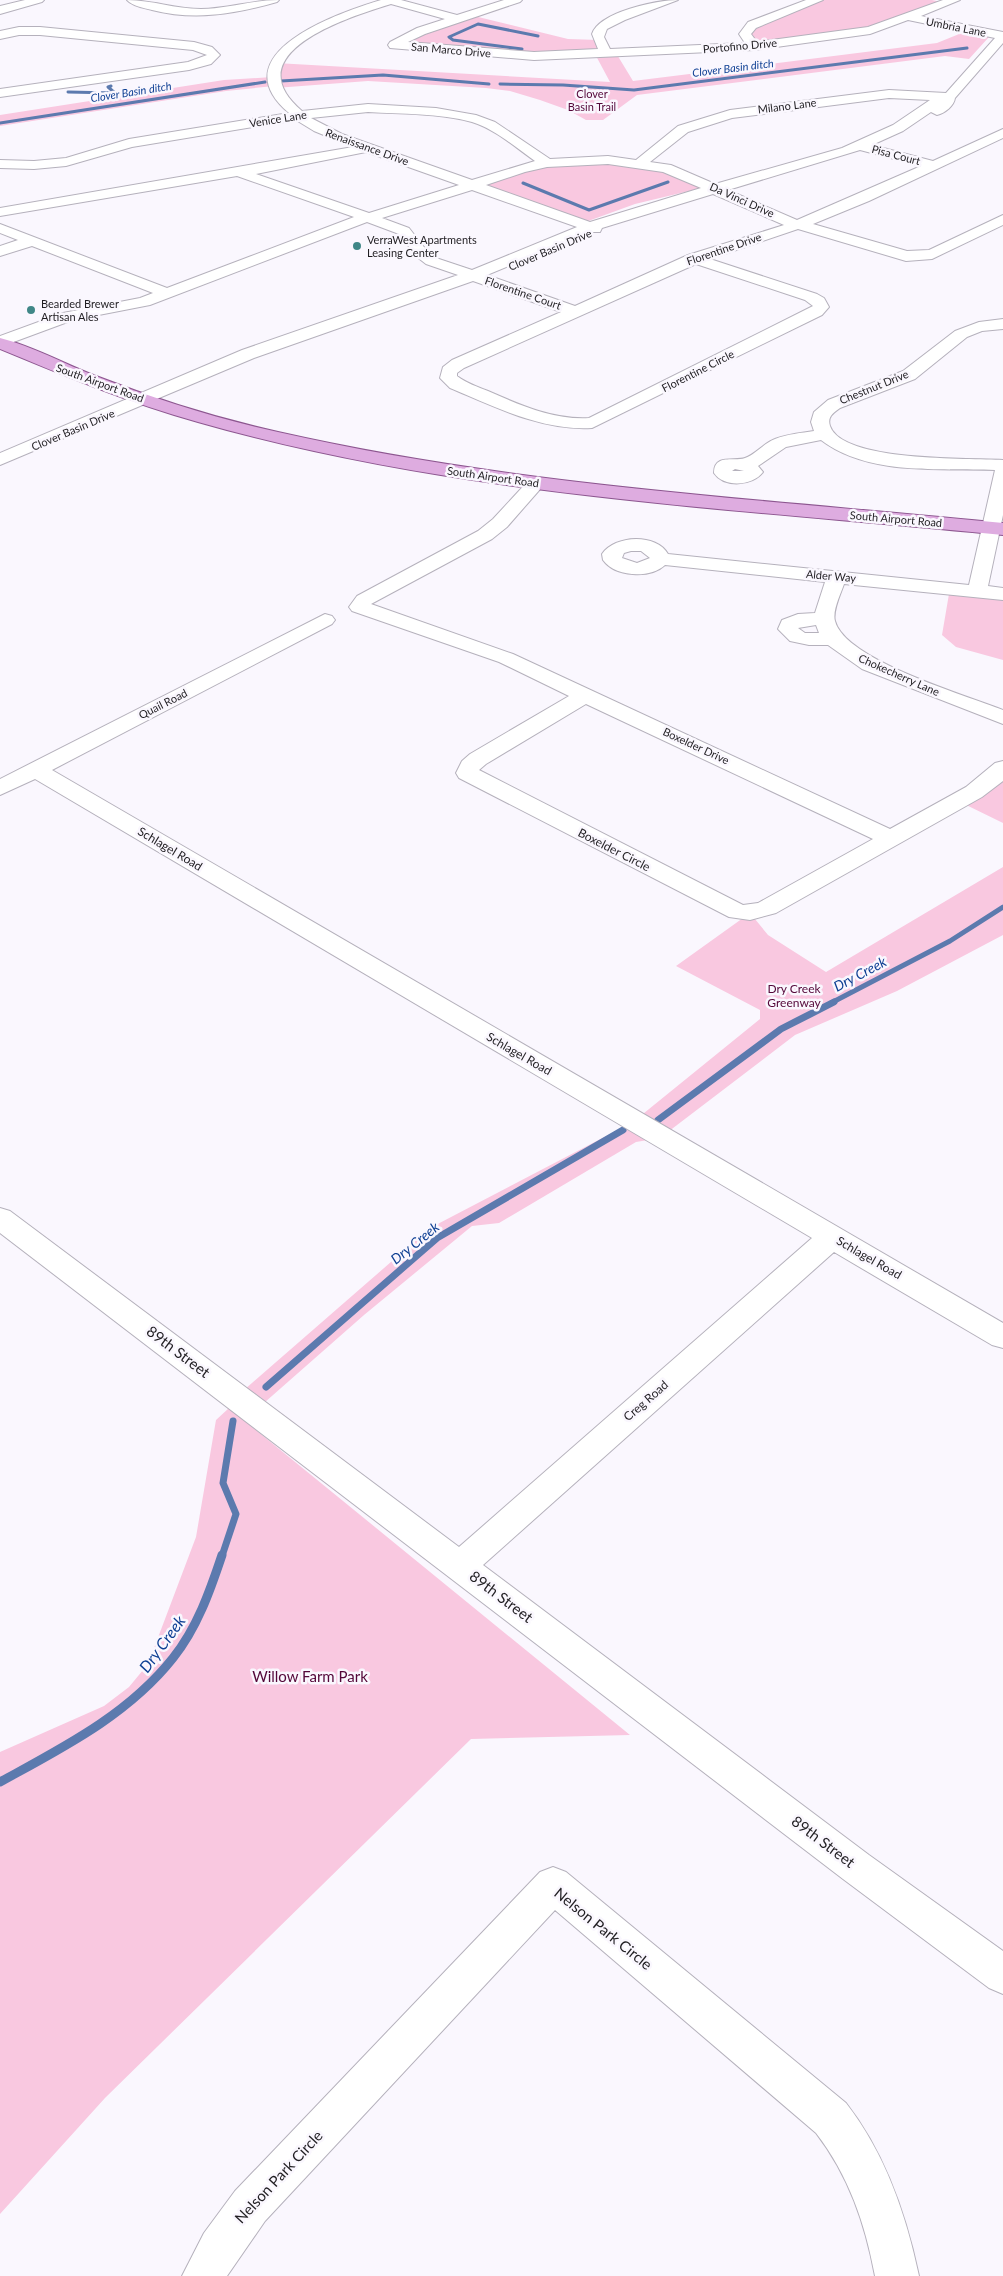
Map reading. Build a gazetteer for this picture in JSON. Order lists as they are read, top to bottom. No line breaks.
{"streets":{"main road":["South Airport Road"],"street":["Umbria Lane","Portofino Drive","San Marco Drive","Milano Lane","Venice Lane","Renaissance Drive","Pisa Court","Da Vinci Drive","Florentine Drive","Clover Basin Drive","Florentine Court","Florentine Circle","Chestnut Drive","Alder Way","Chokecherry Lane","Quail Road","Boxelder Drive","Schlagel Road","Boxelder Circle","89th Street","Creg Road","Nelson Park Circle"]},"crossings":[["Umbria Lane","Portofino Drive"],["Umbria Lane","Clover Basin Drive"],["Portofino Drive","San Marco Drive"],["Milano Lane","Da Vinci Drive"],["Milano Lane","Clover Basin Drive"],["Venice Lane","Renaissance Drive"],["Venice Lane","Da Vinci Drive"],["Renaissance Drive","Da Vinci Drive"],["Renaissance Drive","Clover Basin Drive"],["Pisa Court","Florentine Drive"],["Pisa Court","Clover Basin Drive"],["Da Vinci Drive","Florentine Drive"],["Da Vinci Drive","Clover Basin Drive"],["Da Vinci Drive","Florentine Court"],["Da Vinci Drive","South Airport Road"],["Florentine Drive","Florentine Court"],["Florentine Drive","Florentine Circle"],["Clover Basin Drive","Florentine Court"],["Clover Basin Drive","South Airport Road"],["South Airport Road","Boxelder Drive"],["Quail Road","Schlagel Road"],["Boxelder Drive","Boxelder Circle"],["Schlagel Road","Creg Road"],["89th Street","Creg Road"]],"water":["Clover Basin ditch","Dry Creek"],"parks":["Clover Basin Trail","Dry Creek Greenway","Willow Farm Park"],"places":["VerraWest Apartments Leasing Center","Bearded Brewer Artisan Ales"]}
